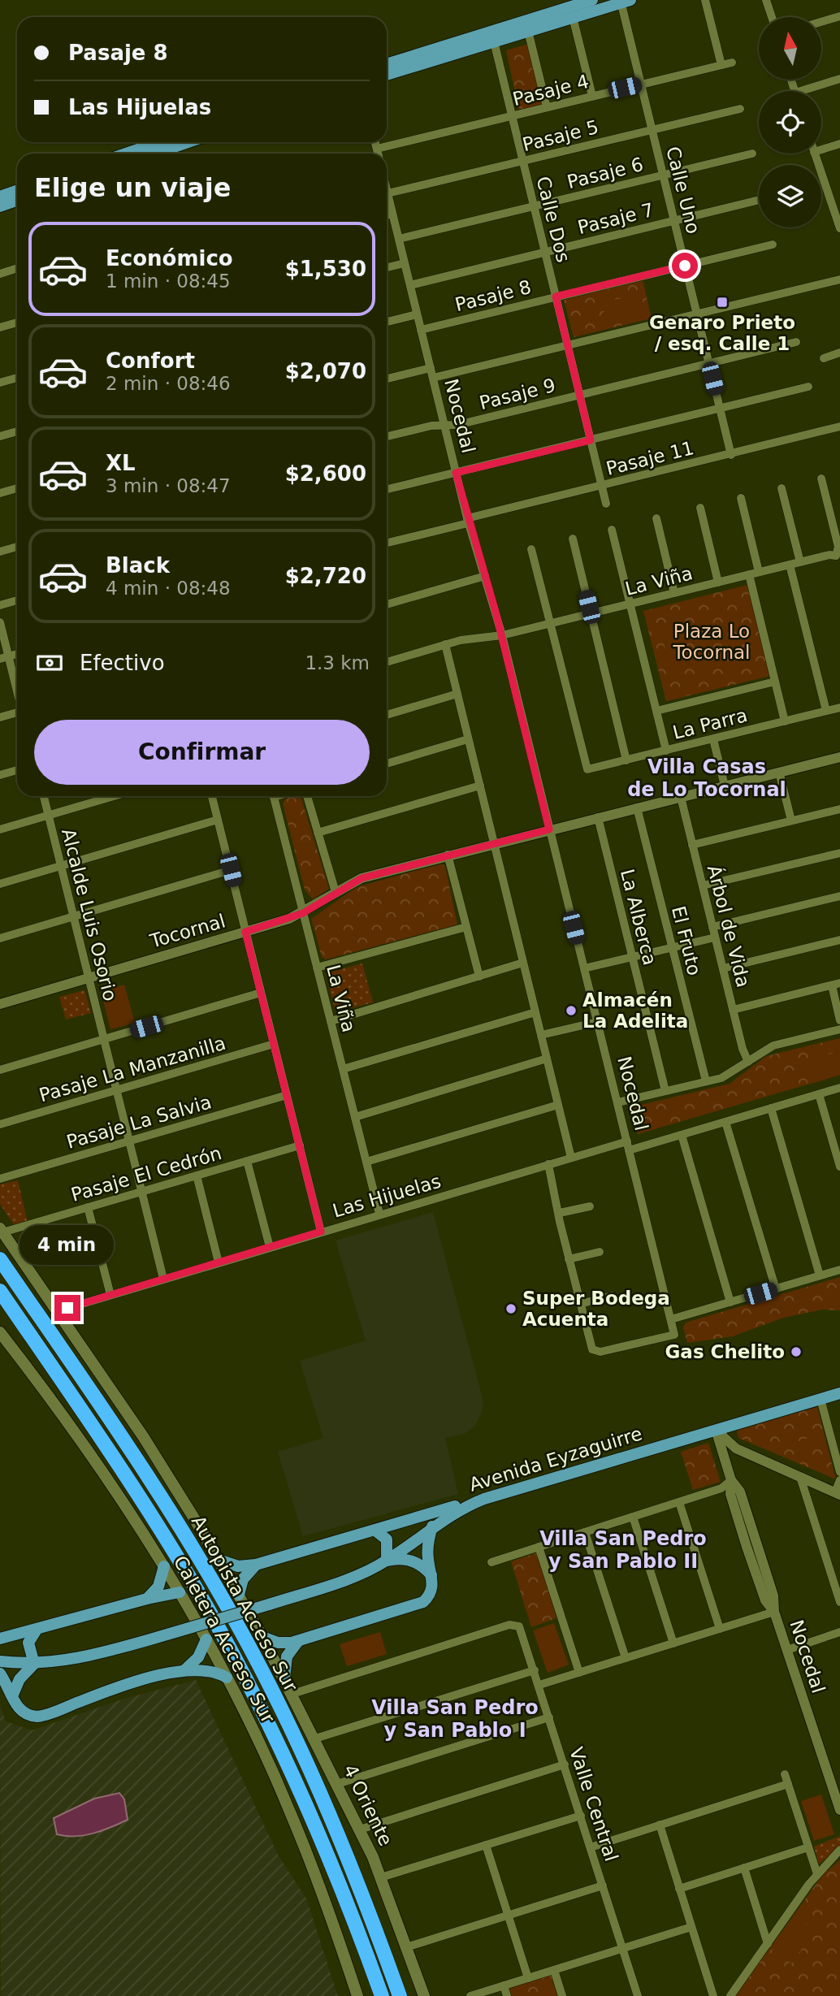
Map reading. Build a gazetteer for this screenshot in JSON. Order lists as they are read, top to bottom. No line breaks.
{"streets":{"highway":["Autopista Acceso Sur"],"main road":["Avenida Eyzaguirre","Caletera Acceso Sur","4 Oriente"],"street":["Pasaje 4","Pasaje 5","Pasaje 6","Calle Uno","Pasaje 7","Calle Dos","Pasaje 8","Pasaje 9","Nocedal","Pasaje 11","La Viña","La Parra","Alcalde Luis Osorio","La Alberca","Árbol de Vida","Tocornal","El Fruto","Pasaje La Manzanilla","Pasaje La Salvia","Pasaje El Cedrón","Las Hijuelas","Valle Central"]},"crossings":[["Pasaje 4","Calle Uno"],["Pasaje 4","Calle Dos"],["Pasaje 5","Calle Uno"],["Pasaje 5","Calle Dos"],["Pasaje 5","Nocedal"],["Pasaje 6","Calle Uno"],["Pasaje 6","Calle Dos"],["Pasaje 6","Nocedal"],["Calle Uno","Pasaje 7"],["Calle Uno","Pasaje 8"],["Calle Uno","Pasaje 9"],["Calle Uno","Pasaje 11"],["Pasaje 7","Calle Dos"],["Pasaje 7","Nocedal"],["Calle Dos","Pasaje 8"],["Calle Dos","Pasaje 9"],["Calle Dos","Pasaje 11"],["Pasaje 8","Nocedal"],["Pasaje 9","Nocedal"],["Nocedal","Pasaje 11"],["Nocedal","La Viña"],["Nocedal","Tocornal"],["Nocedal","Las Hijuelas"],["Nocedal","Avenida Eyzaguirre"],["La Viña","La Parra"],["La Viña","Tocornal"],["La Viña","Las Hijuelas"],["Alcalde Luis Osorio","Tocornal"],["Alcalde Luis Osorio","Pasaje La Manzanilla"],["Alcalde Luis Osorio","Pasaje La Salvia"],["Alcalde Luis Osorio","Pasaje El Cedrón"],["Alcalde Luis Osorio","Las Hijuelas"],["La Alberca","Tocornal"],["Árbol de Vida","Tocornal"],["Tocornal","El Fruto"],["Pasaje El Cedrón","Caletera Acceso Sur"],["Las Hijuelas","Caletera Acceso Sur"],["Caletera Acceso Sur","4 Oriente"],["Valle Central","4 Oriente"]],"districts":["Villa Casas de Lo Tocornal","Villa San Pedro y San Pablo II","Villa San Pedro y San Pablo I"],"parks":["Plaza Lo Tocornal"],"places":{"transit":["Genaro Prieto / esq. Calle 1"],"other":["Almacén La Adelita","Super Bodega Acuenta","Gas Chelito"]},"north":"top","page":{"banner":["Pasaje 8","Las Hijuelas"],"heading":"Elige un viaje","list":[{"name":"Económico","note":"1 min · 08:45","value":"$1,530"},{"name":"Confort","note":"2 min · 08:46","value":"$2,070"},{"name":"XL","note":"3 min · 08:47","value":"$2,600"},{"name":"Black","note":"4 min · 08:48","value":"$2,720"}],"pay":["Efectivo","1.3 km"],"buttons":"Confirmar","bubble":"4 min"}}
